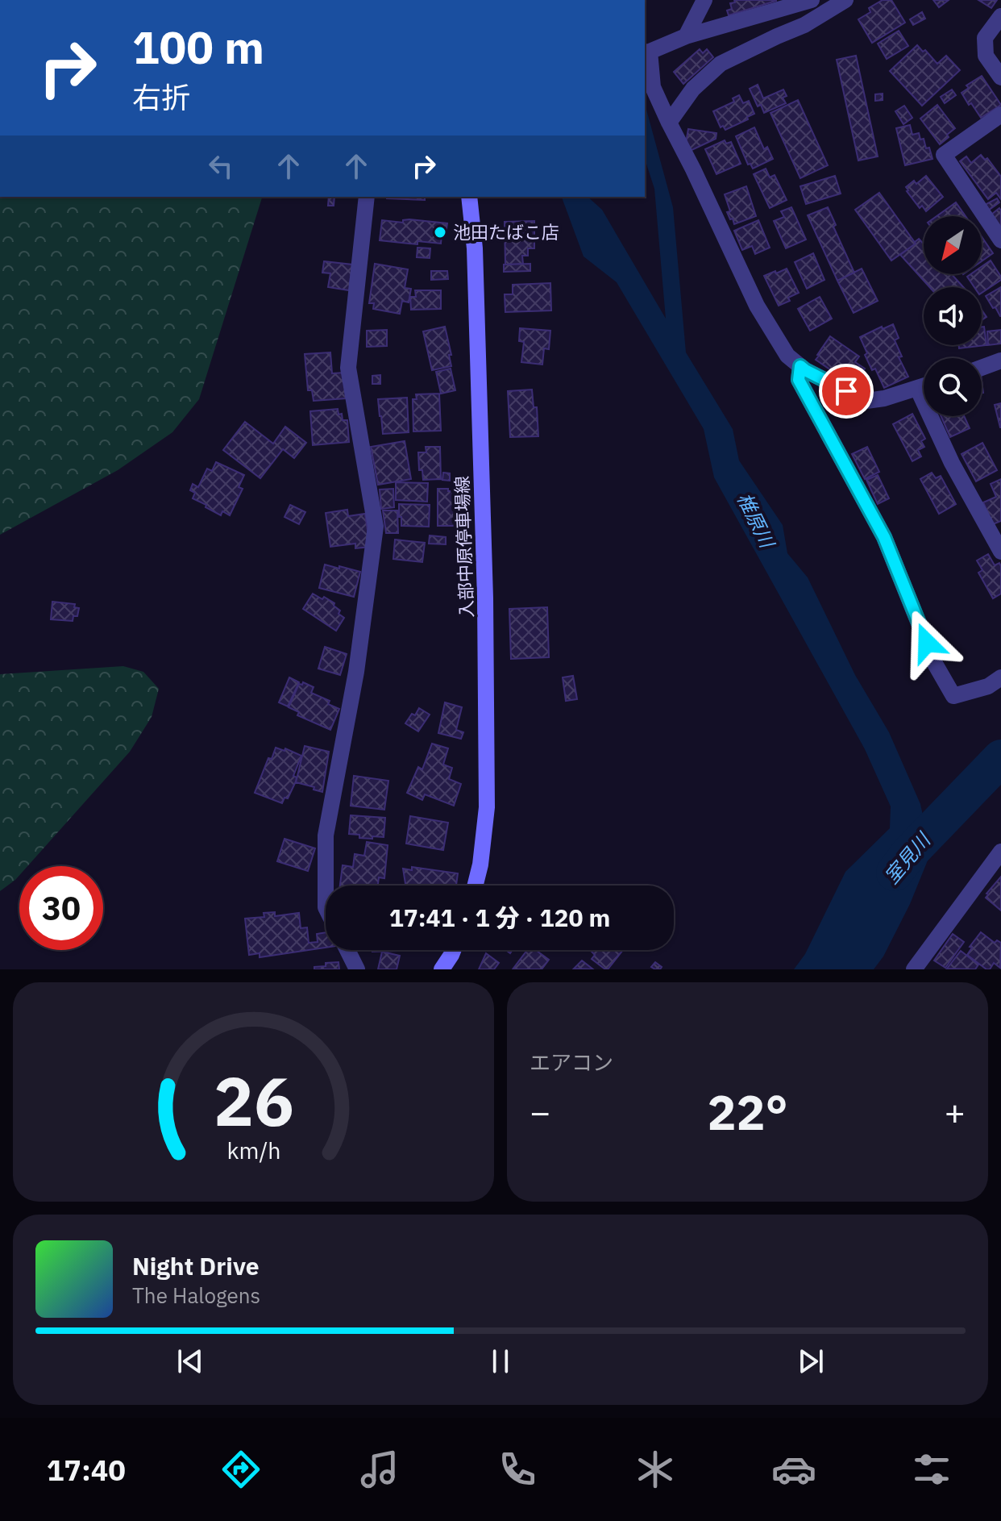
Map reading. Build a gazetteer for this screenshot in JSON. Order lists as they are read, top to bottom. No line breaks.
{"streets":{"main road":["入部中原停車場線"]},"water":["椎原川","室見川"],"places":["池田たばこ店"],"north":"bottom left","page":{"turn":["100 m","右折"],"limit":"30","trip":"17:41 · 1 分 · 120 m","tile":"エアコン","heat":["−","22°","+"],"song":["Night Drive","The Halogens"],"tabs":"17:40","gauge":["26","km/h"]}}
